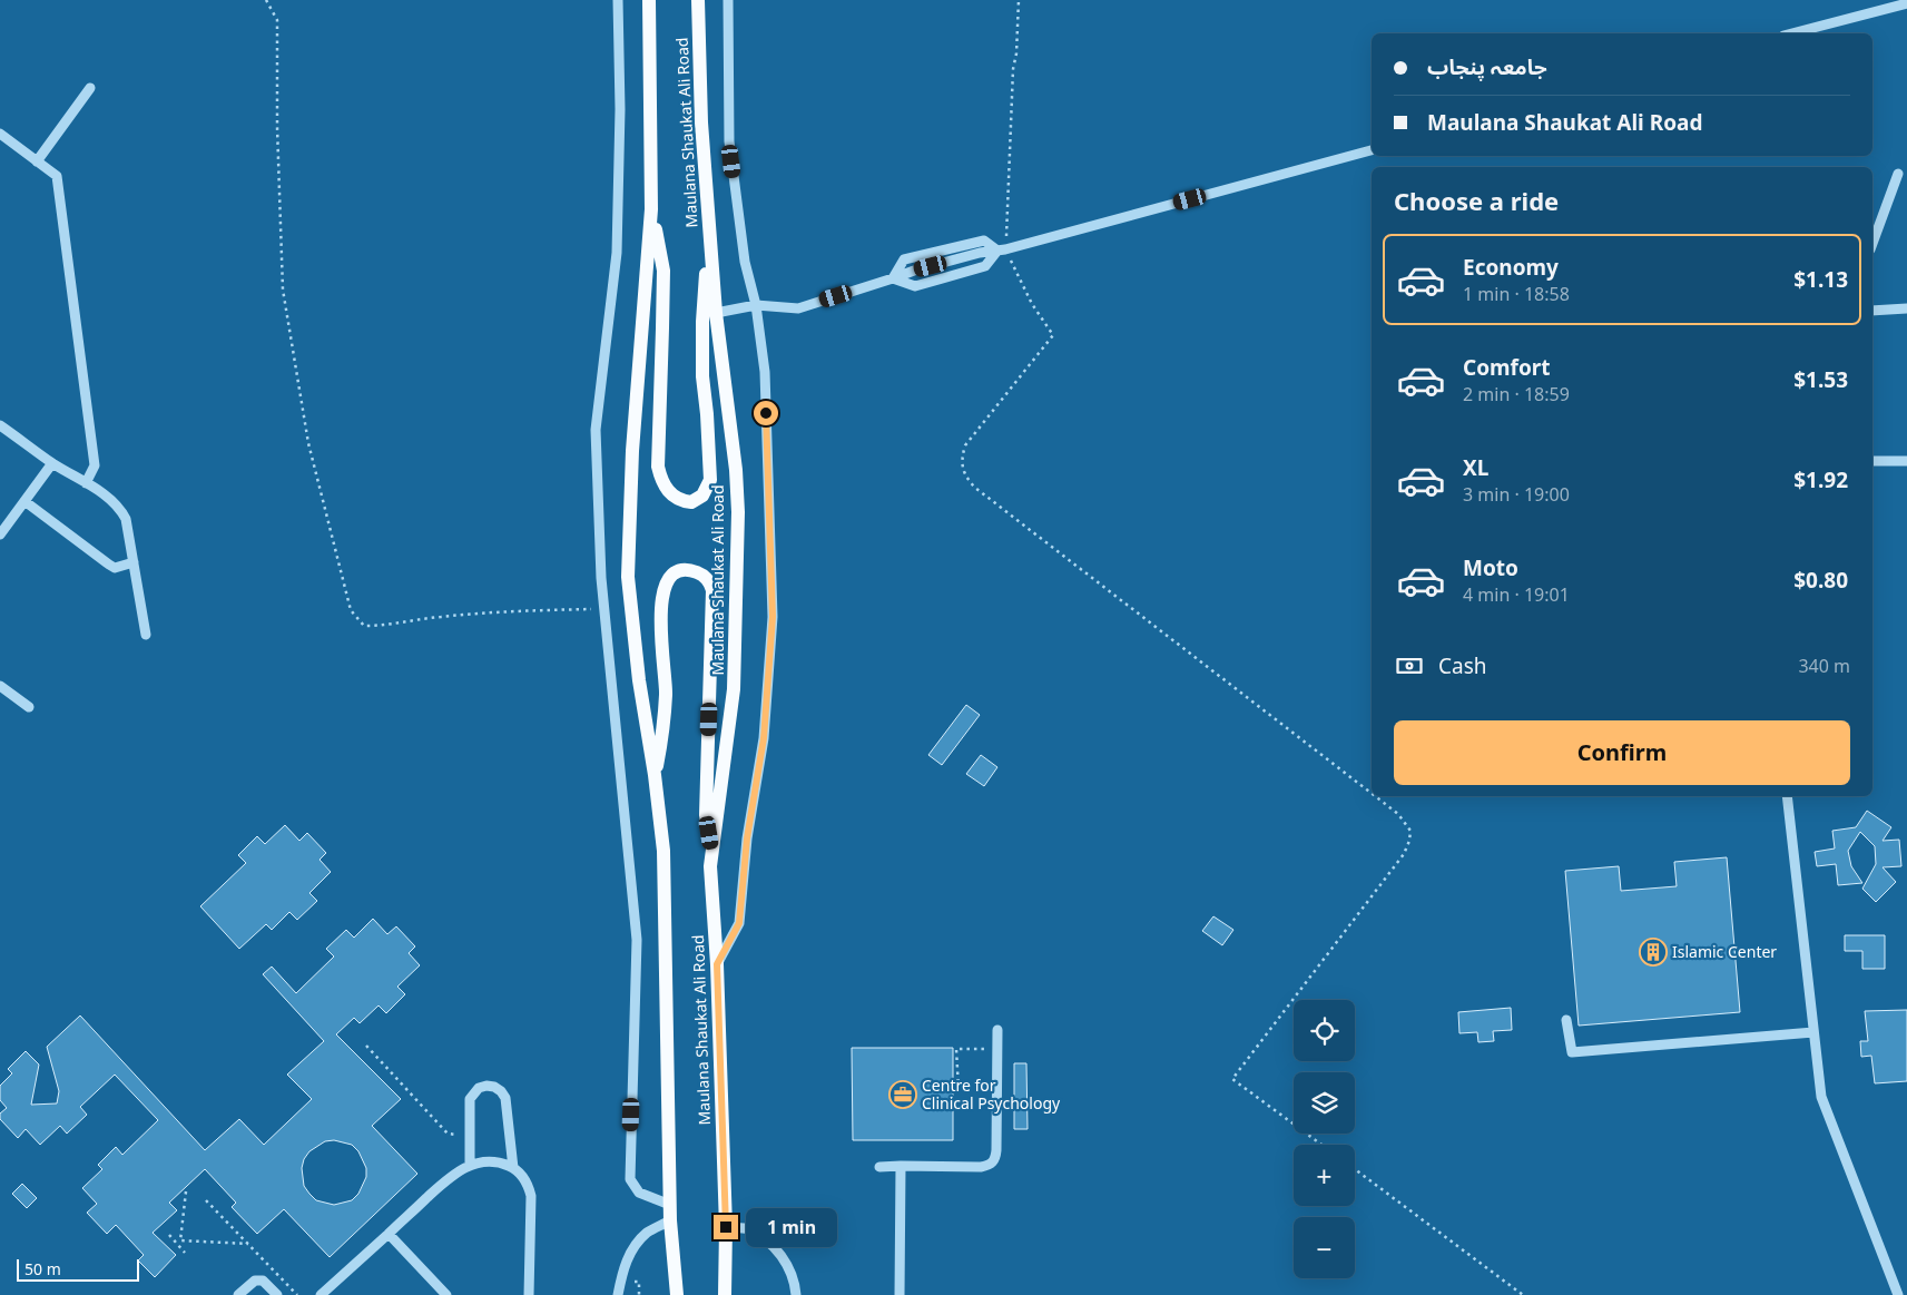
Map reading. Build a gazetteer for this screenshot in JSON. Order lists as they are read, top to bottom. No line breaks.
{"streets":{"main road":["Maulana Shaukat Ali Road"]},"places":{"building":["Islamic Center"],"office":["Centre for Clinical Psychology"]},"scale_bar":"50 m","page":{"banner":["جامعہ پنجاب","Maulana Shaukat Ali Road"],"heading":"Choose a ride","list":[{"name":"Economy","note":"1 min · 18:58","value":"$1.13"},{"name":"Comfort","note":"2 min · 18:59","value":"$1.53"},{"name":"XL","note":"3 min · 19:00","value":"$1.92"},{"name":"Moto","note":"4 min · 19:01","value":"$0.80"}],"pay":["Cash","340 m"],"buttons":"Confirm","map_buttons":["+","−"],"bubble":"1 min","scale":"50 m"}}
